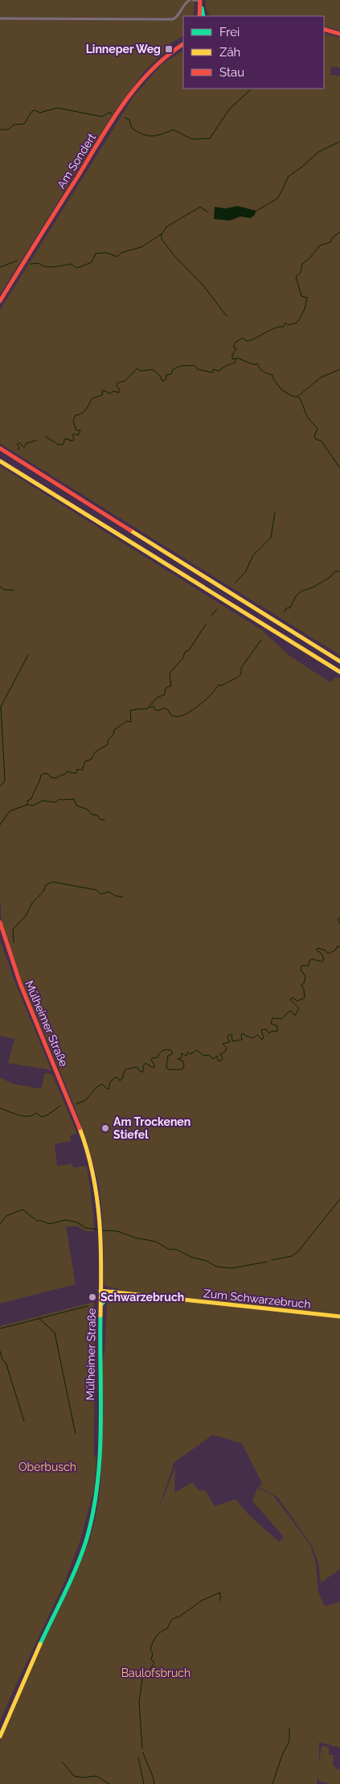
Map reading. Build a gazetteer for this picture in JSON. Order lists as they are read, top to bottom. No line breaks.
{"streets":{"main road":["Am Sondert","Mülheimer Straße","Zum Schwarzebruch"]},"crossings":[["Mülheimer Straße","Zum Schwarzebruch"]],"parks":["Oberbusch","Baulofsbruch"],"places":{"transit":["Linneper Weg"],"other":["Am Trockenen Stiefel","Schwarzebruch"]},"legend":["Frei","Zäh","Stau"]}
